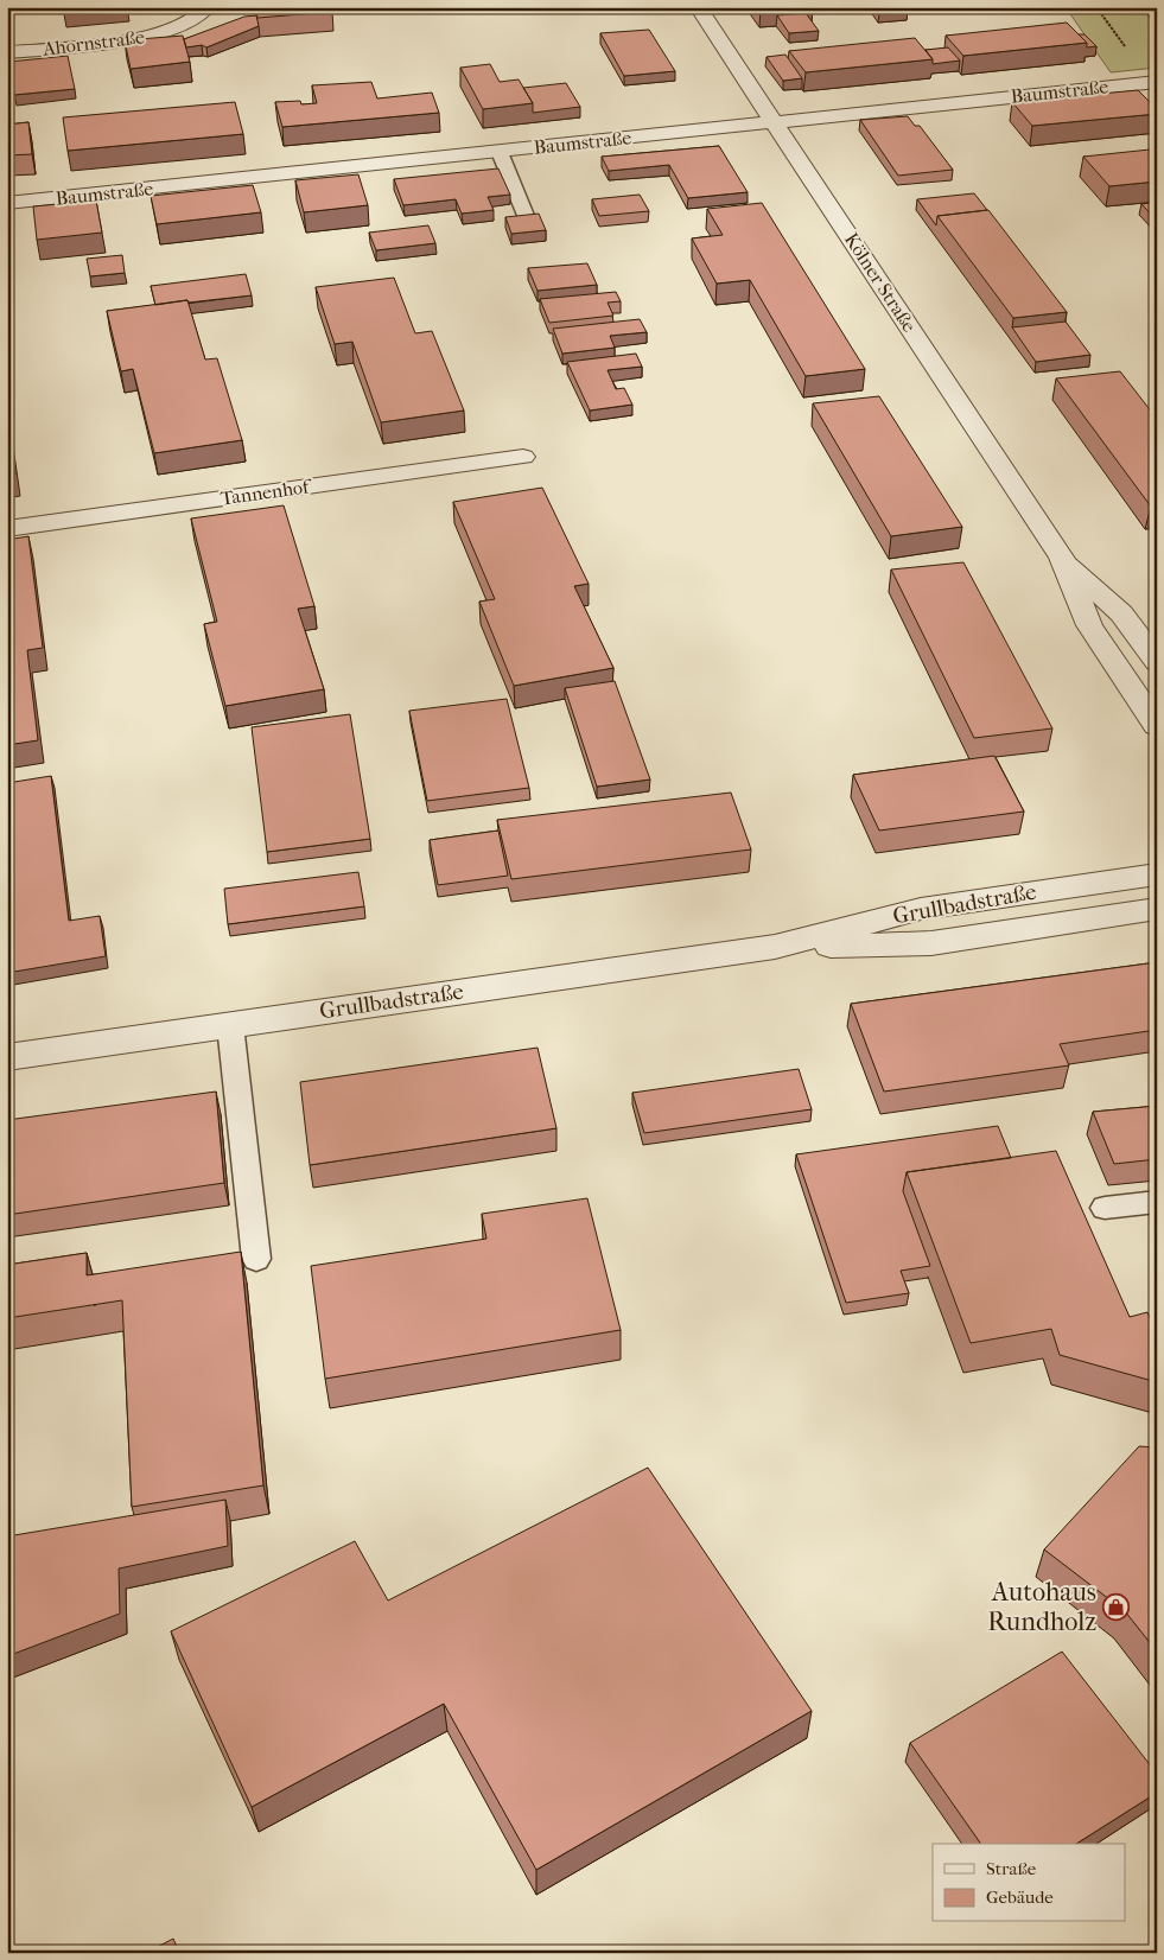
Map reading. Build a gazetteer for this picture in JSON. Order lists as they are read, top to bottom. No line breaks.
{"streets":{"street":["Ahornstraße","Baumstraße","Kölner Straße","Tannenhof","Grullbadstraße"]},"crossings":[["Baumstraße","Kölner Straße"]],"places":{"shop":["Autohaus Rundholz"]},"legend":["Straße","Gebäude"]}
